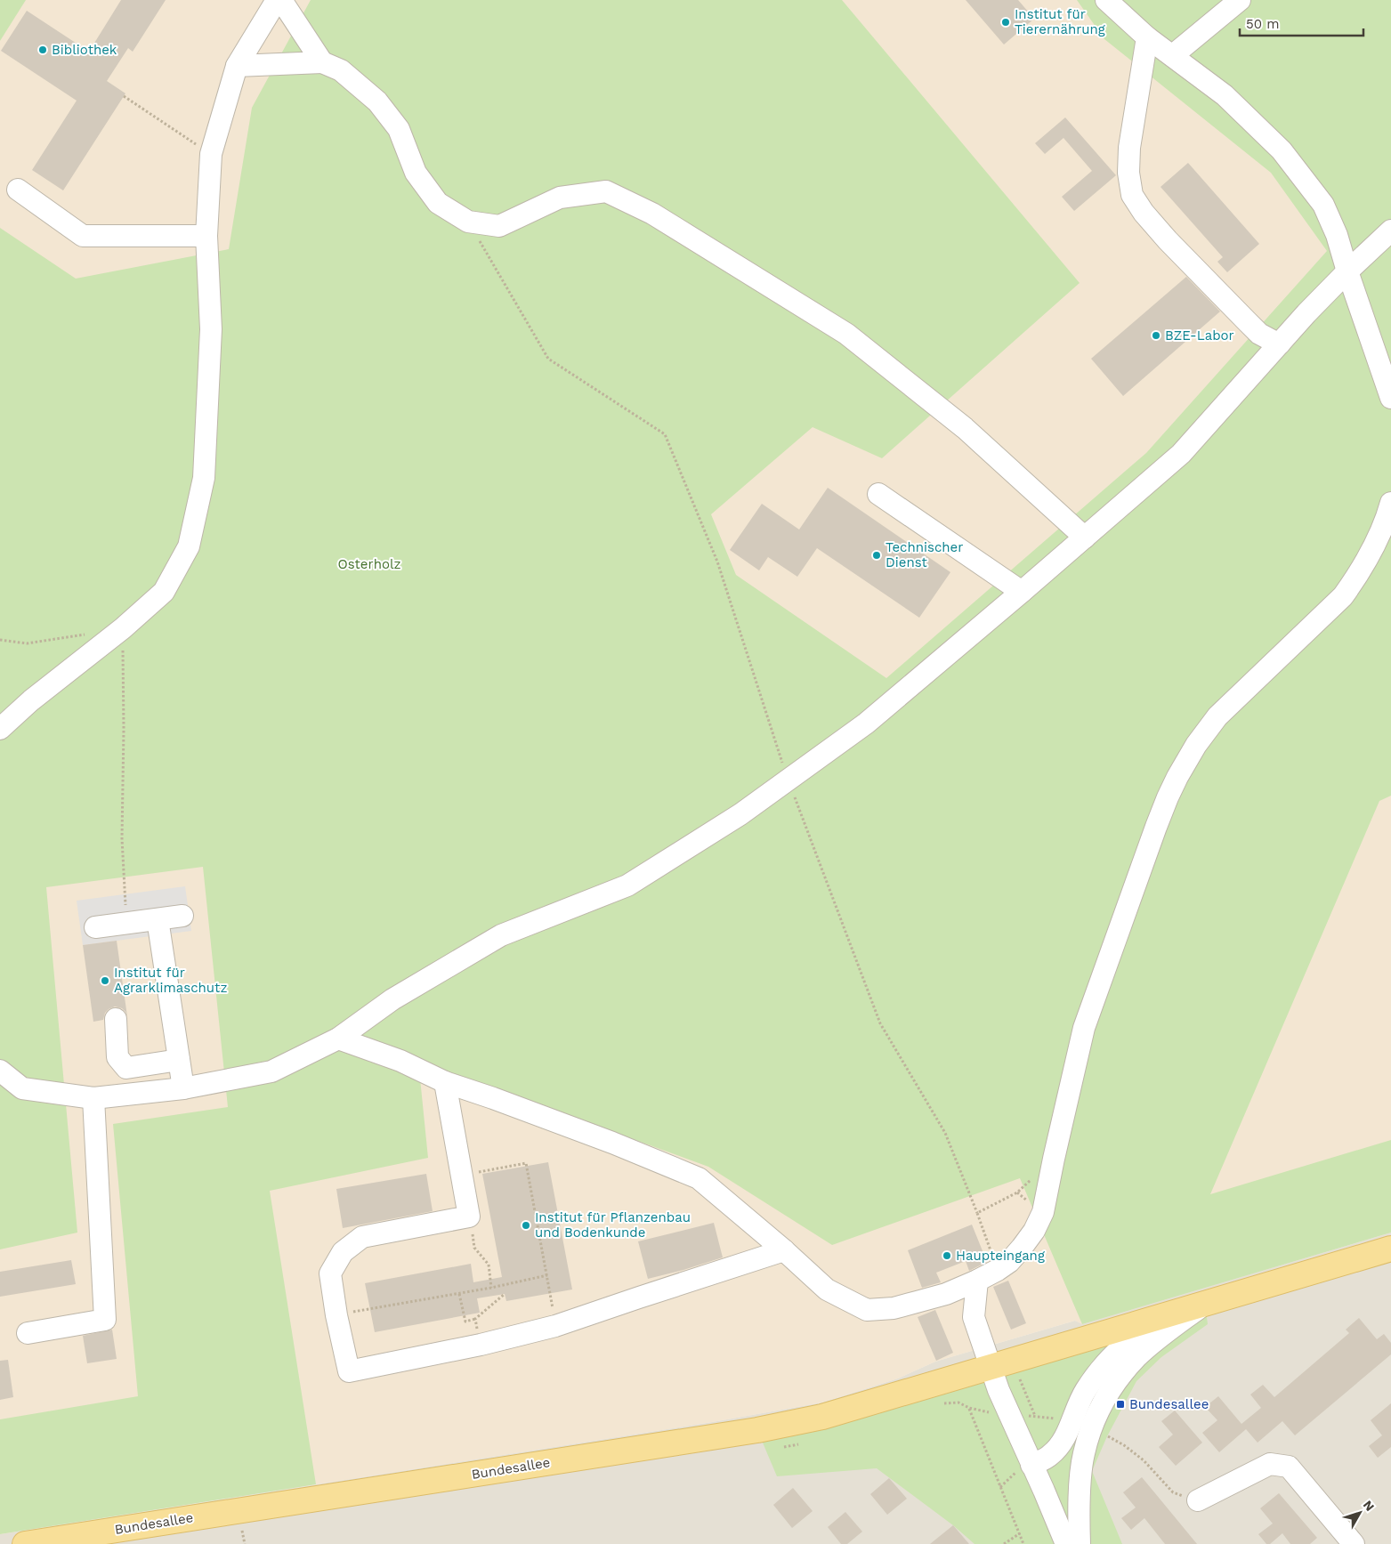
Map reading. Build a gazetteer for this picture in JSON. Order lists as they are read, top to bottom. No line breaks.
{"streets":{"main road":["Bundesallee"]},"parks":["Osterholz"],"places":{"other":["Institut für Tierernährung","Bibliothek","BZE-Labor","Technischer Dienst","Institut für Agrarklimaschutz","Institut für Pflanzenbau und Bodenkunde","Haupteingang"],"transit":["Bundesallee"]},"scale_bar":"50 m","north":"top right"}
